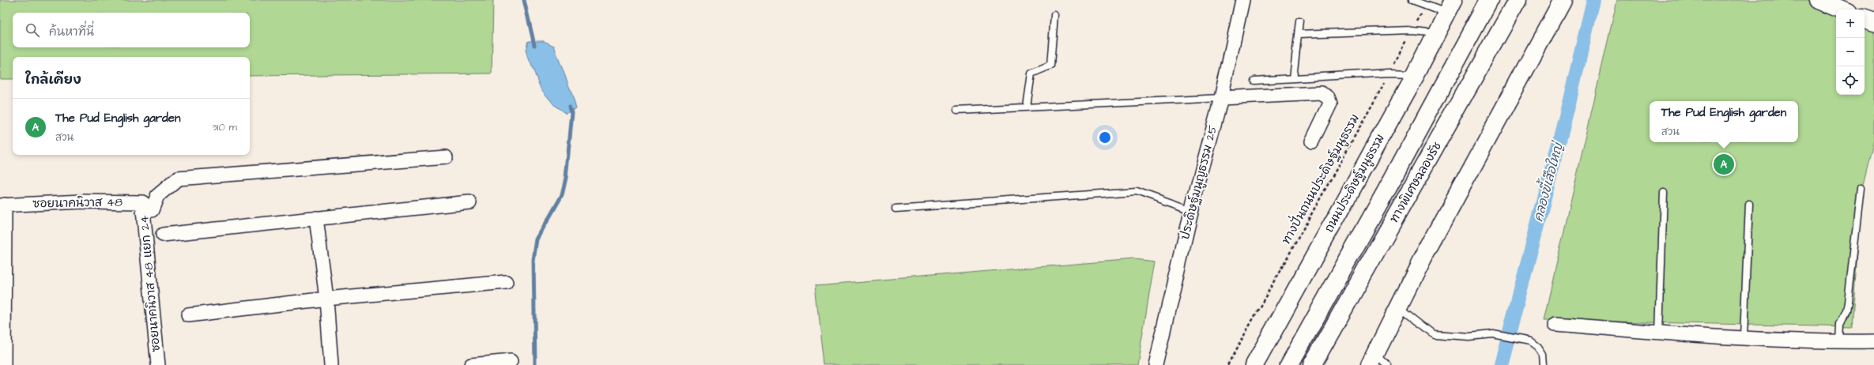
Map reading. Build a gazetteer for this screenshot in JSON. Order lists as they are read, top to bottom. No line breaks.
{"streets":{"main road":["ทางพิเศษฉลองรัช","ถนนประดิษฐ์มนูธรรม"],"street":["ประดิษฐ์มนูญธรรม 25","ซอยนาคนิวาส 48","ซอยนาคนิวาส 48 แยก 24"],"path":["ทางปั่นถนนประดิษฐ์มนูธรรม"]},"crossings":[["ซอยนาคนิวาส 48","ซอยนาคนิวาส 48 แยก 24"]],"water":["คลองขี้เสือใหญ่"],"page":{"map_buttons":["+","−"],"search":"ค้นหาที่นี่","heading":"ใกล้เคียง","list":[{"mark":"A","name":"The Pud English garden","note":"สวน","value":"310 m"}],"popup":["The Pud English garden","สวน"],"pins":"A"}}
